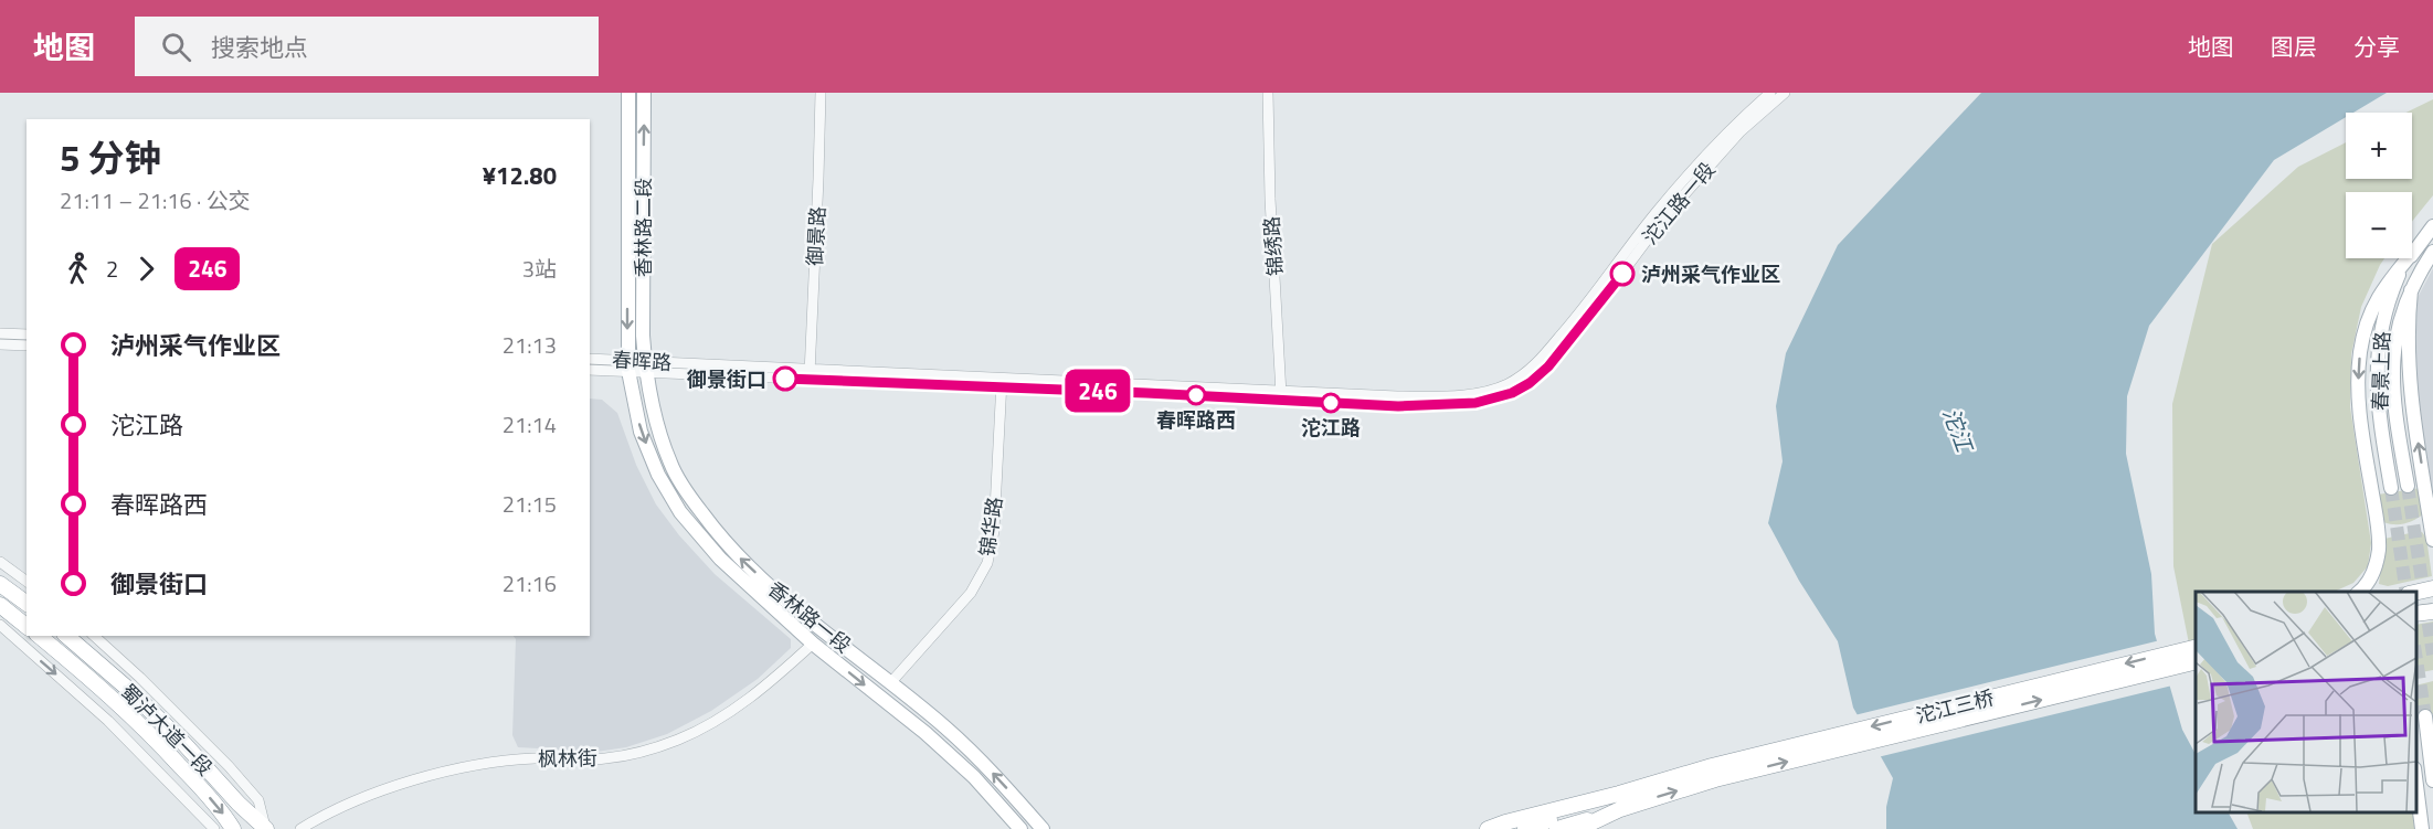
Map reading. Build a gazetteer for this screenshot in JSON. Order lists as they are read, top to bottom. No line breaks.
{"streets":{"highway":["沱江三桥","蜀泸大道一段"],"main road":["香林路二段","春景上路","香林路一段"],"street":["沱江路一段","御景路","锦绣路","春晖路","锦华路","枫林街"]},"crossings":[["沱江路一段","春晖路"],["香林路二段","春晖路"],["香林路二段","香林路一段"],["御景路","春晖路"],["锦绣路","春晖路"],["春晖路","锦华路"],["春晖路","香林路一段"],["锦华路","香林路一段"],["香林路一段","枫林街"]],"water":["沱江"],"places":["泸州采气作业区","御景街口","春晖路西","沱江路"],"lines":["bus line 246"],"page":{"header":"地图","search":"搜索地点","nav":["地图","图层","分享"],"on_map":"246","map_buttons":["+","−"],"heading":["5 分钟","21:11 – 21:16 · 公交","¥12.80"],"legs":["2","246","3站"],"list":[{"name":"泸州采气作业区","value":"21:13"},{"name":"沱江路","value":"21:14"},{"name":"春晖路西","value":"21:15"},{"name":"御景街口","value":"21:16"}]}}
